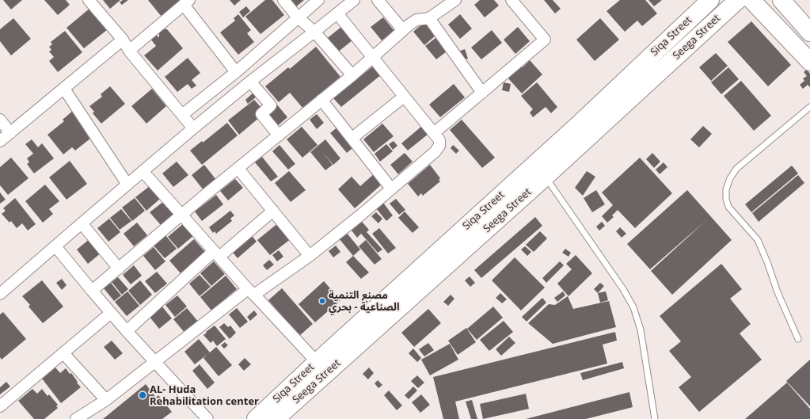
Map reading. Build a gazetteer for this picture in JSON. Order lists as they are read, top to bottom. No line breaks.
{"streets":{"main road":["Siqa Street","Seega Street"]},"places":["مصنع التنمية الصناعية - بحري","AL- Huda Rehabilitation center"]}
